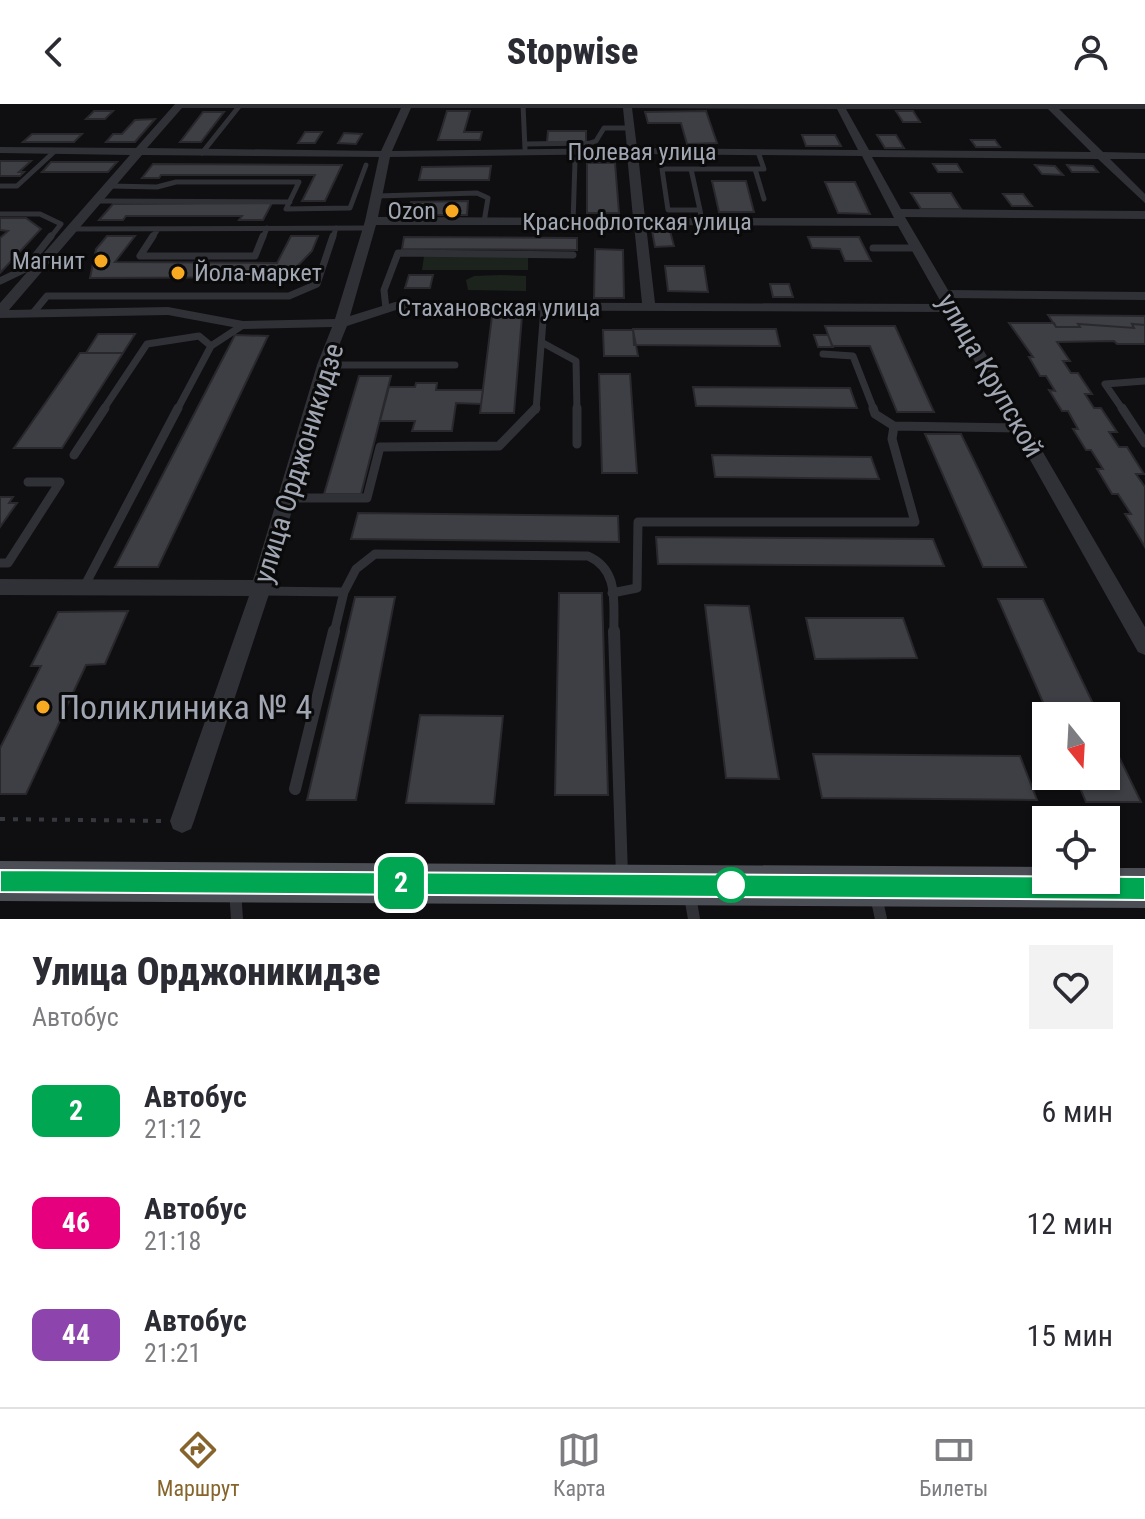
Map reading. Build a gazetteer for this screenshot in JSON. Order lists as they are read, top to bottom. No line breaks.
{"streets":{"street":["Полевая улица","Краснофлотская улица","Стахановская улица","улица Крупской","улица Орджоникидзе"]},"crossings":[["Полевая улица","улица Крупской"],["Полевая улица","улица Орджоникидзе"],["Краснофлотская улица","улица Крупской"],["Краснофлотская улица","улица Орджоникидзе"],["Стахановская улица","улица Крупской"],["Стахановская улица","улица Орджоникидзе"]],"places":["Ozon","Магнит","Йола-маркет","Поликлиника № 4"],"lines":["bus line 2"],"north":"bottom","page":{"header":"Stopwise","on_map":"2","heading":["Улица Орджоникидзе","Автобус"],"list":[{"mark":"2","name":"Автобус","note":"21:12","value":"6 мин"},{"mark":"46","name":"Автобус","note":"21:18","value":"12 мин"},{"mark":"44","name":"Автобус","note":"21:21","value":"15 мин"}],"tabs":["Маршрут","Карта","Билеты"]}}
